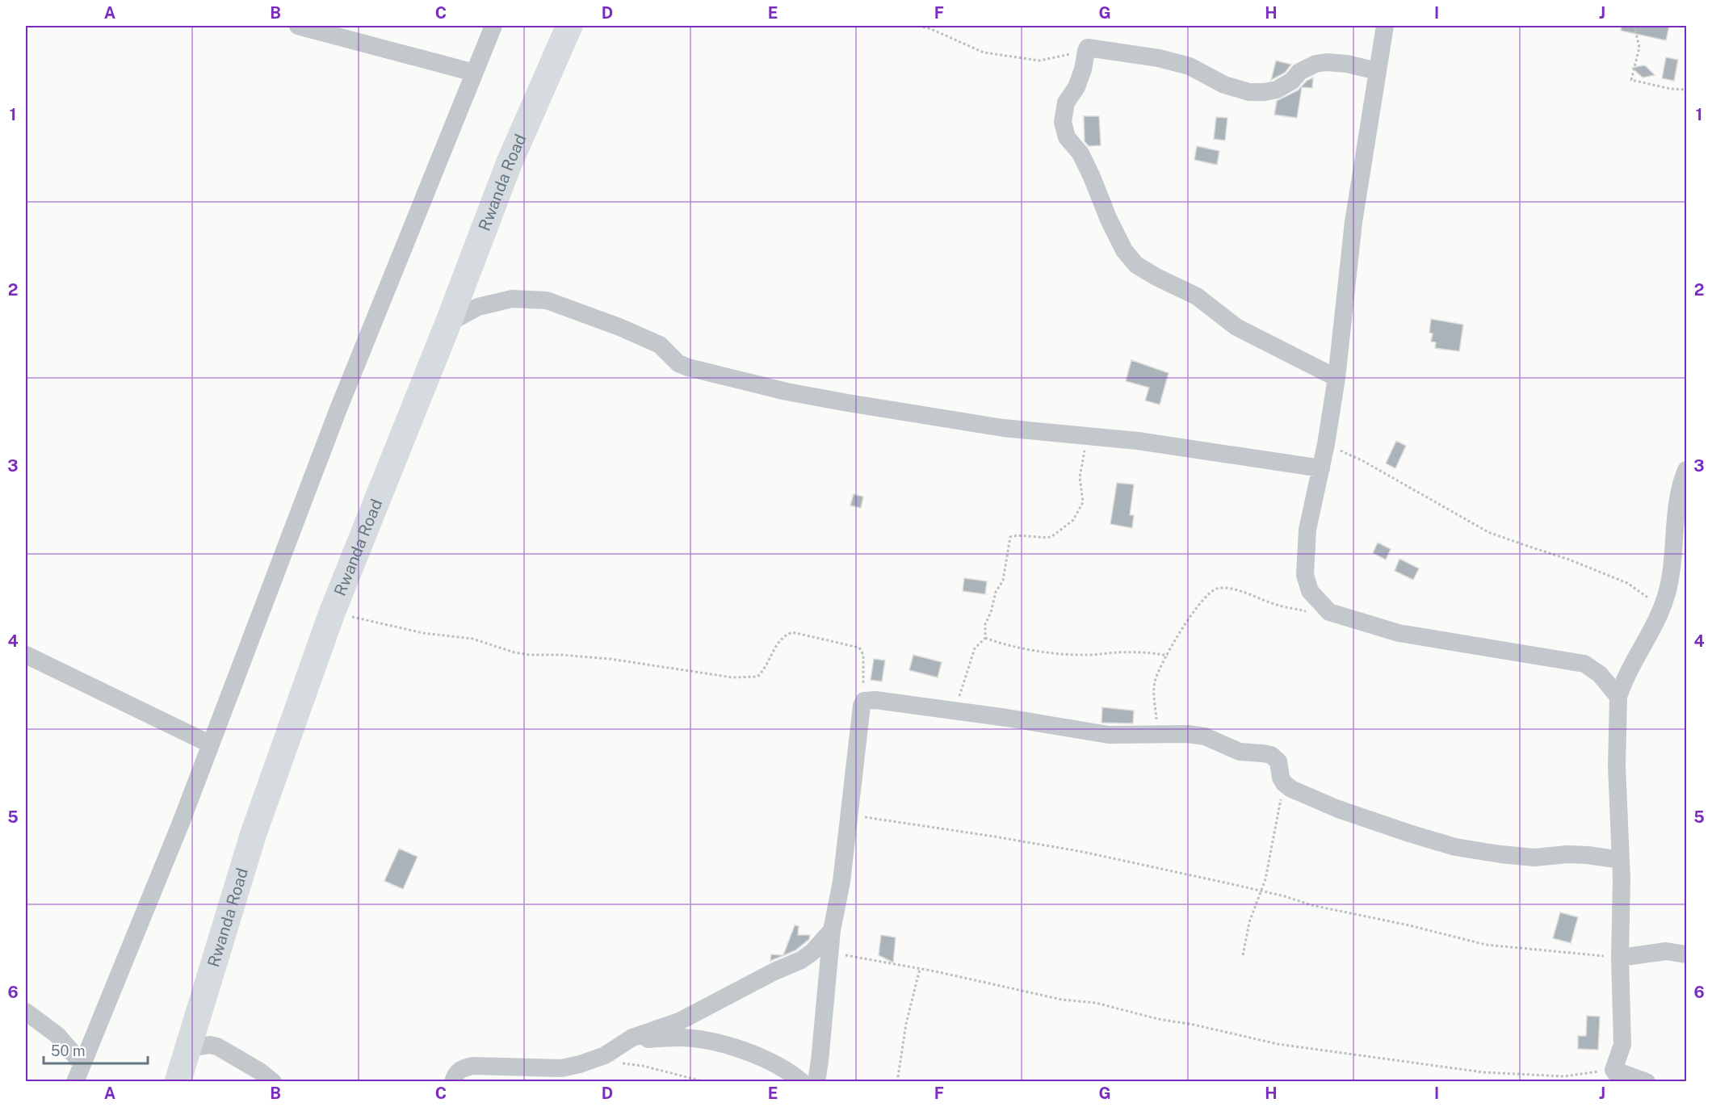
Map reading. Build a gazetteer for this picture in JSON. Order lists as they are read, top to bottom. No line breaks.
{"streets":{"highway":["Rwanda Road"]},"scale_bar":"50 m","grid":{"columns":["A","B","C","D","E","F","G","H","I","J"],"rows":["1","2","3","4","5","6"]}}
